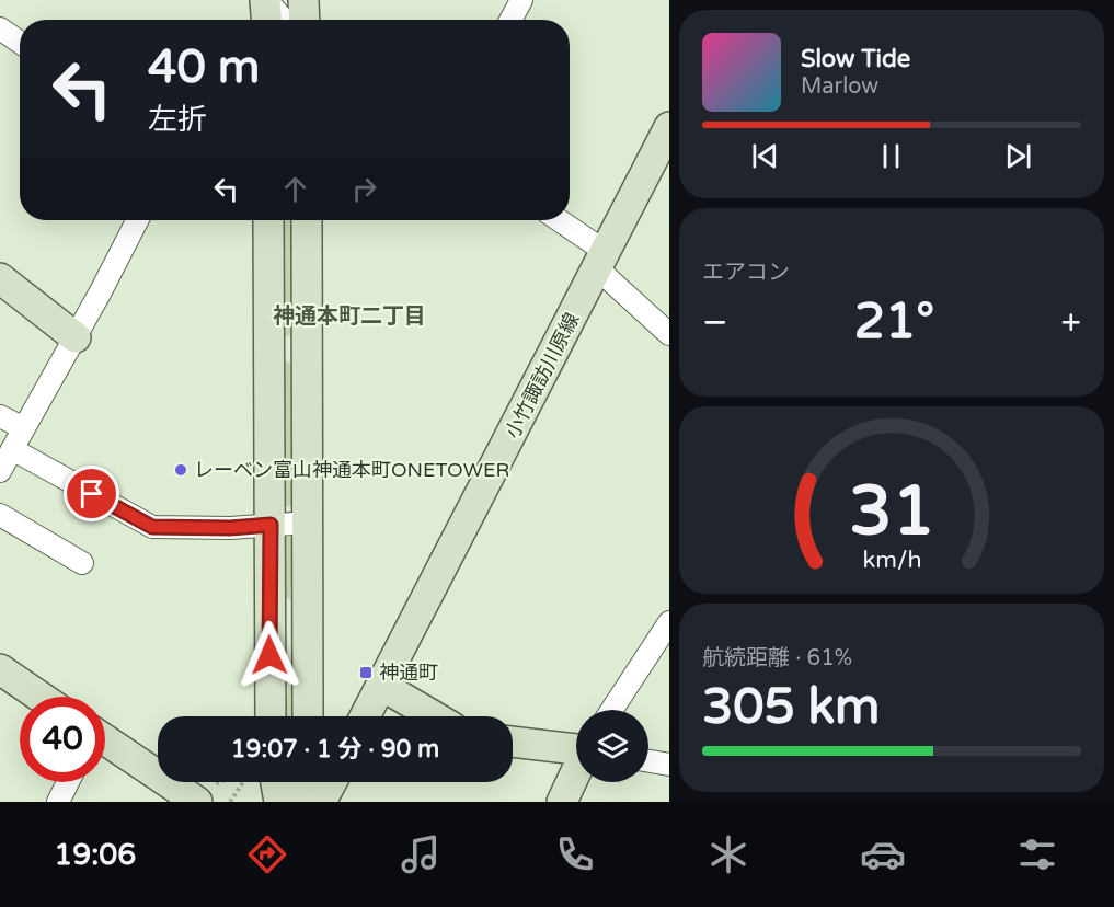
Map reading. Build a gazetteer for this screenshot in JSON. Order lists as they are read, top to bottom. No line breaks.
{"streets":{"street":["小竹諏訪川原線"]},"districts":["神通本町二丁目"],"places":{"other":["レーベン富山神通本町ONETOWER"],"transit":["神通町"]},"page":{"turn":["40 m","左折"],"song":["Slow Tide","Marlow"],"tile":["エアコン",["航続距離 · 61%","305 km"]],"heat":["−","21°","+"],"limit":"40","trip":"19:07 · 1 分 · 90 m","tabs":"19:06","gauge":["31","km/h"]}}
